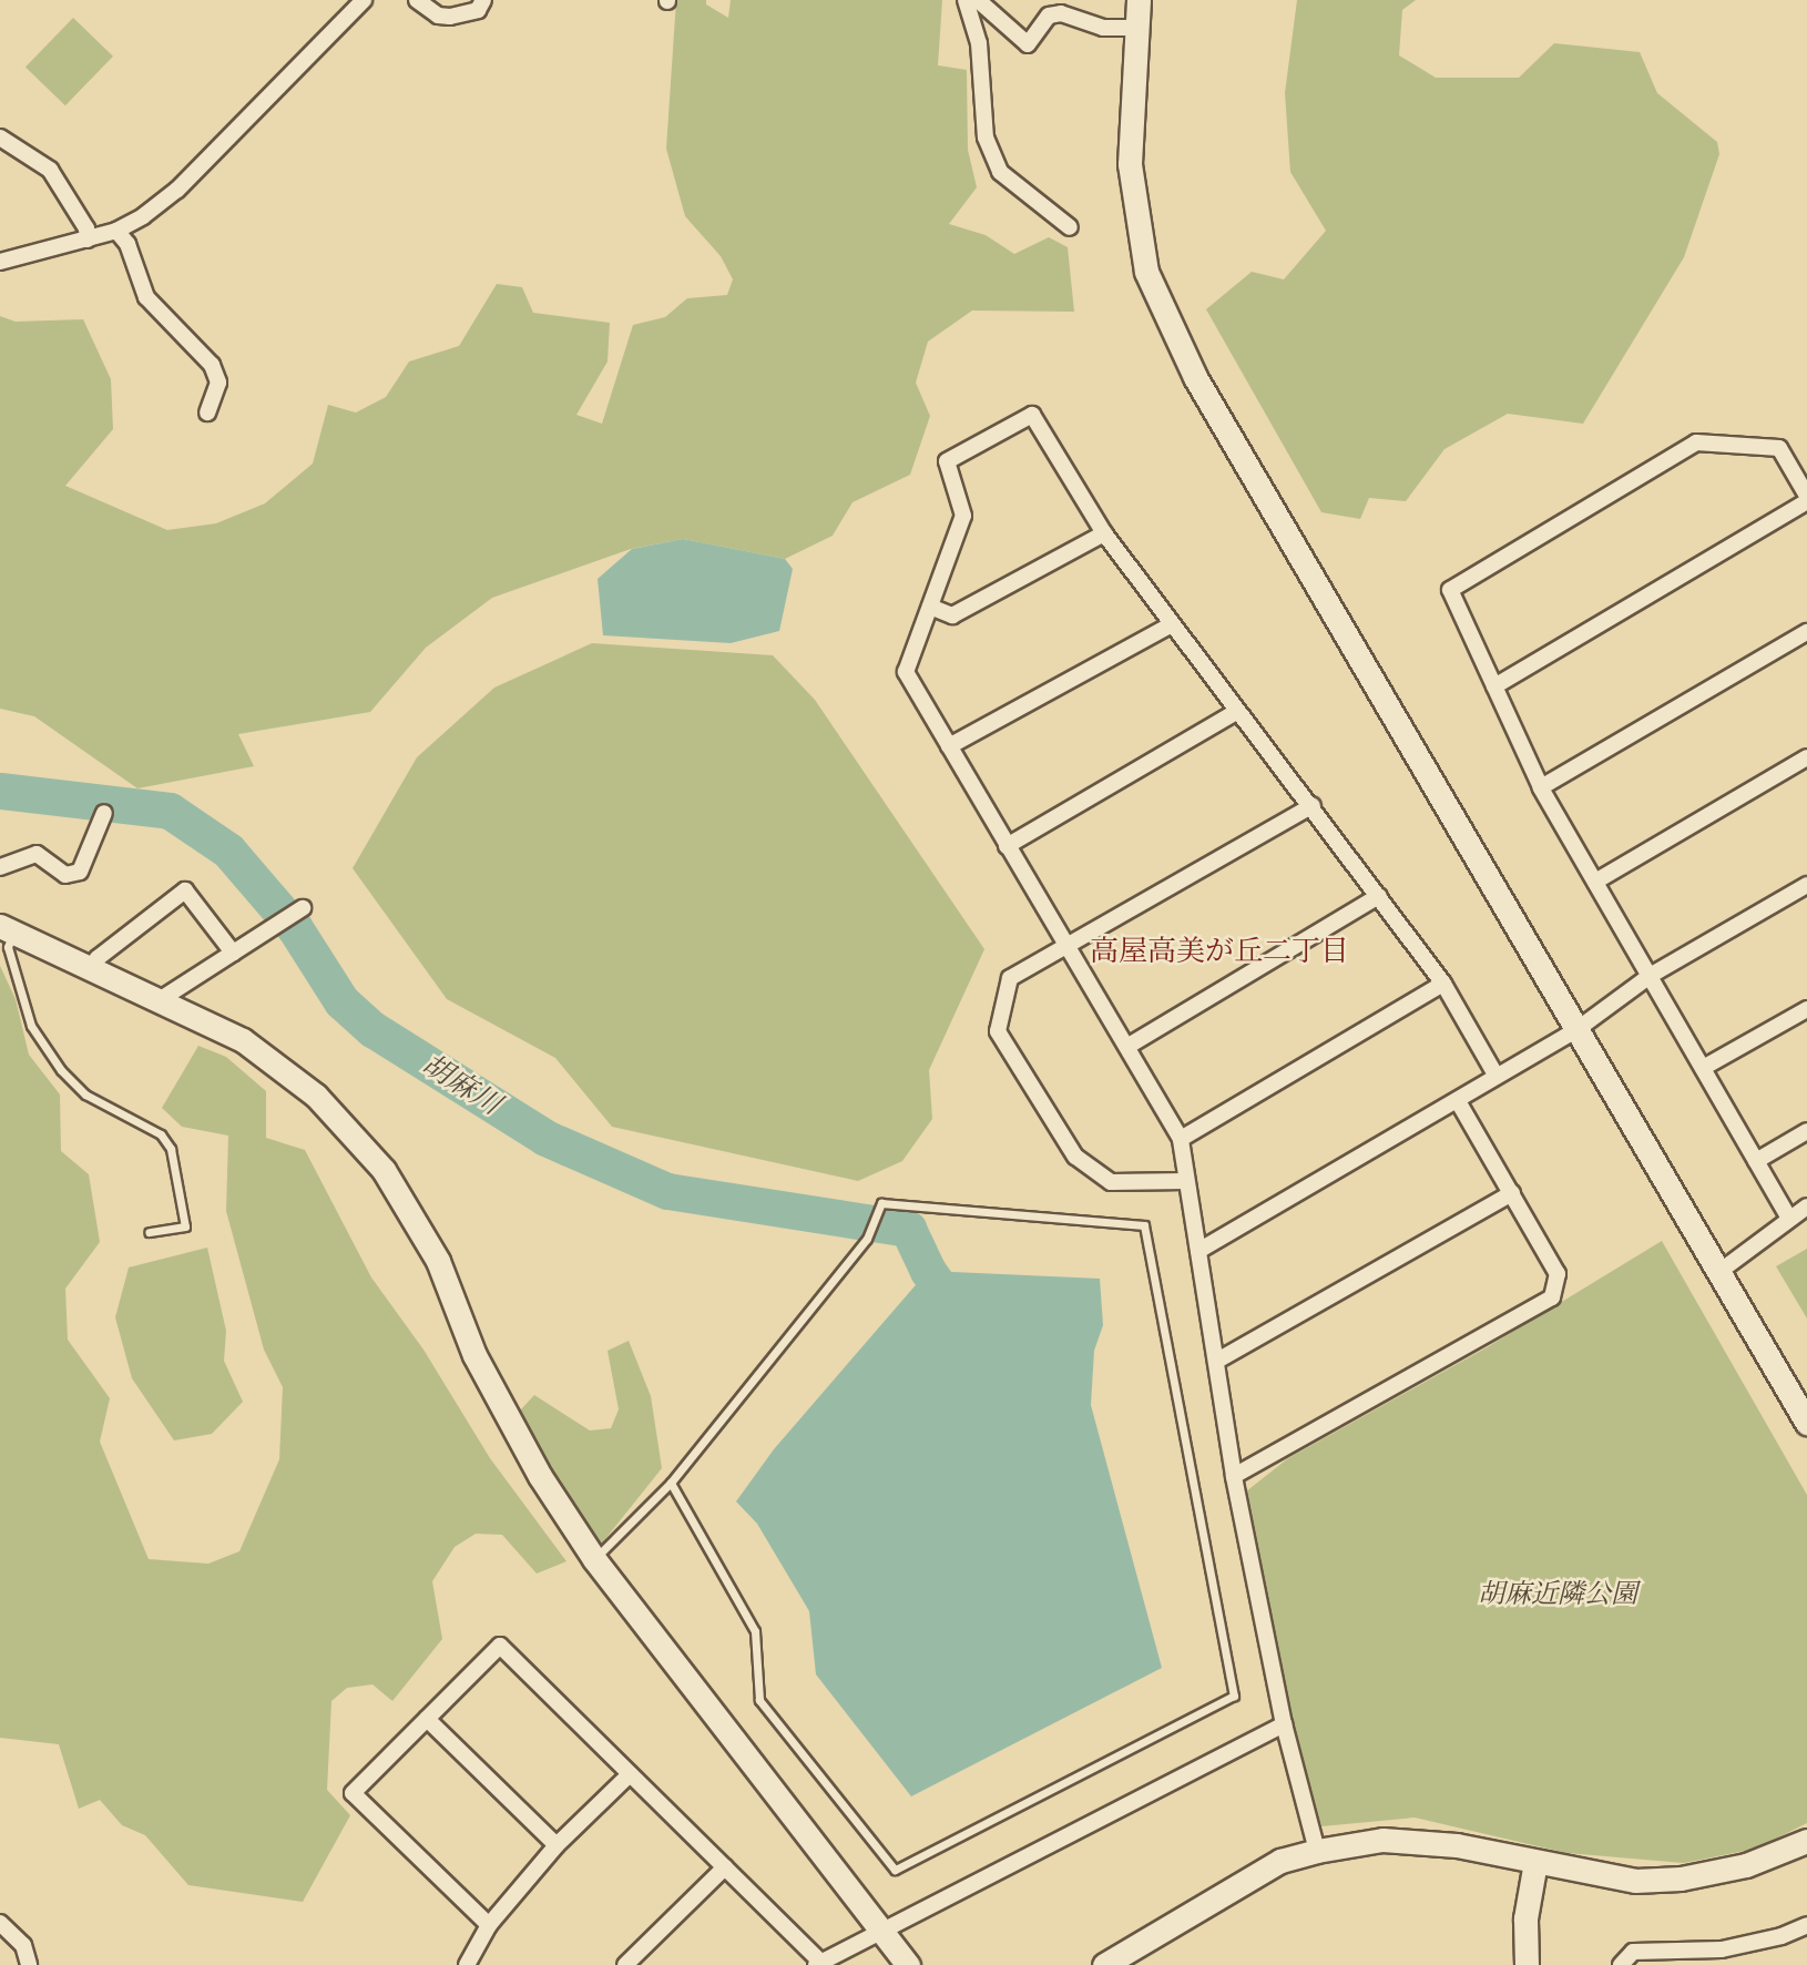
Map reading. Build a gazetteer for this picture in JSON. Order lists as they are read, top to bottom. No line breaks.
{"districts":["高屋高美が丘二丁目"],"water":["胡麻川"],"parks":["胡麻近隣公園"]}
